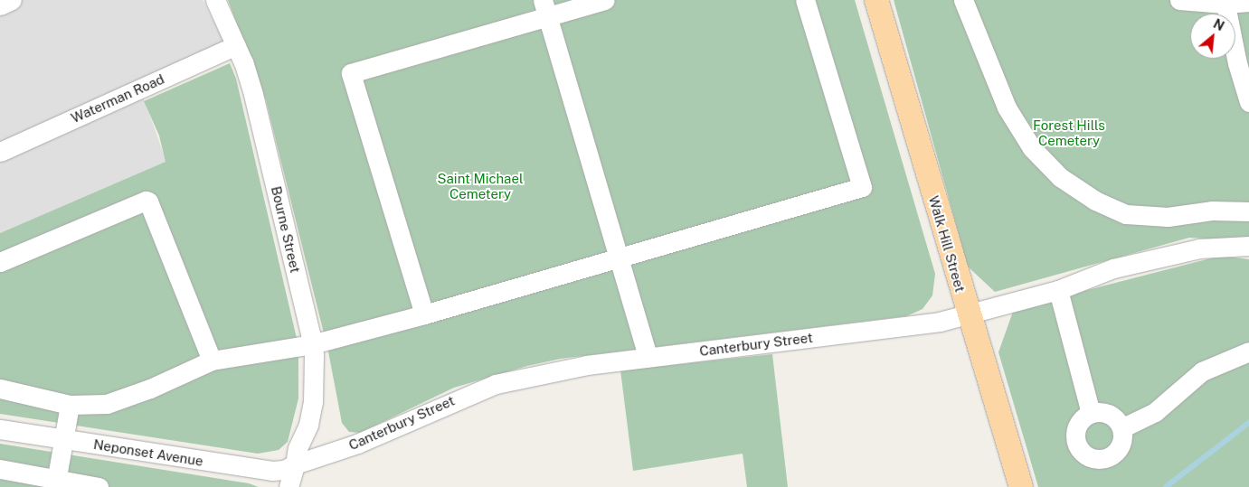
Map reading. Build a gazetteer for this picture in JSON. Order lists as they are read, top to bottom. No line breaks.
{"streets":{"main road":["Walk Hill Street"],"street":["Waterman Road","Bourne Street","Canterbury Street","Neponset Avenue"]},"crossings":[["Waterman Road","Bourne Street"],["Bourne Street","Canterbury Street"],["Bourne Street","Neponset Avenue"],["Walk Hill Street","Canterbury Street"],["Canterbury Street","Neponset Avenue"]],"parks":["Forest Hills Cemetery","Saint Michael Cemetery"],"north":"top right"}
